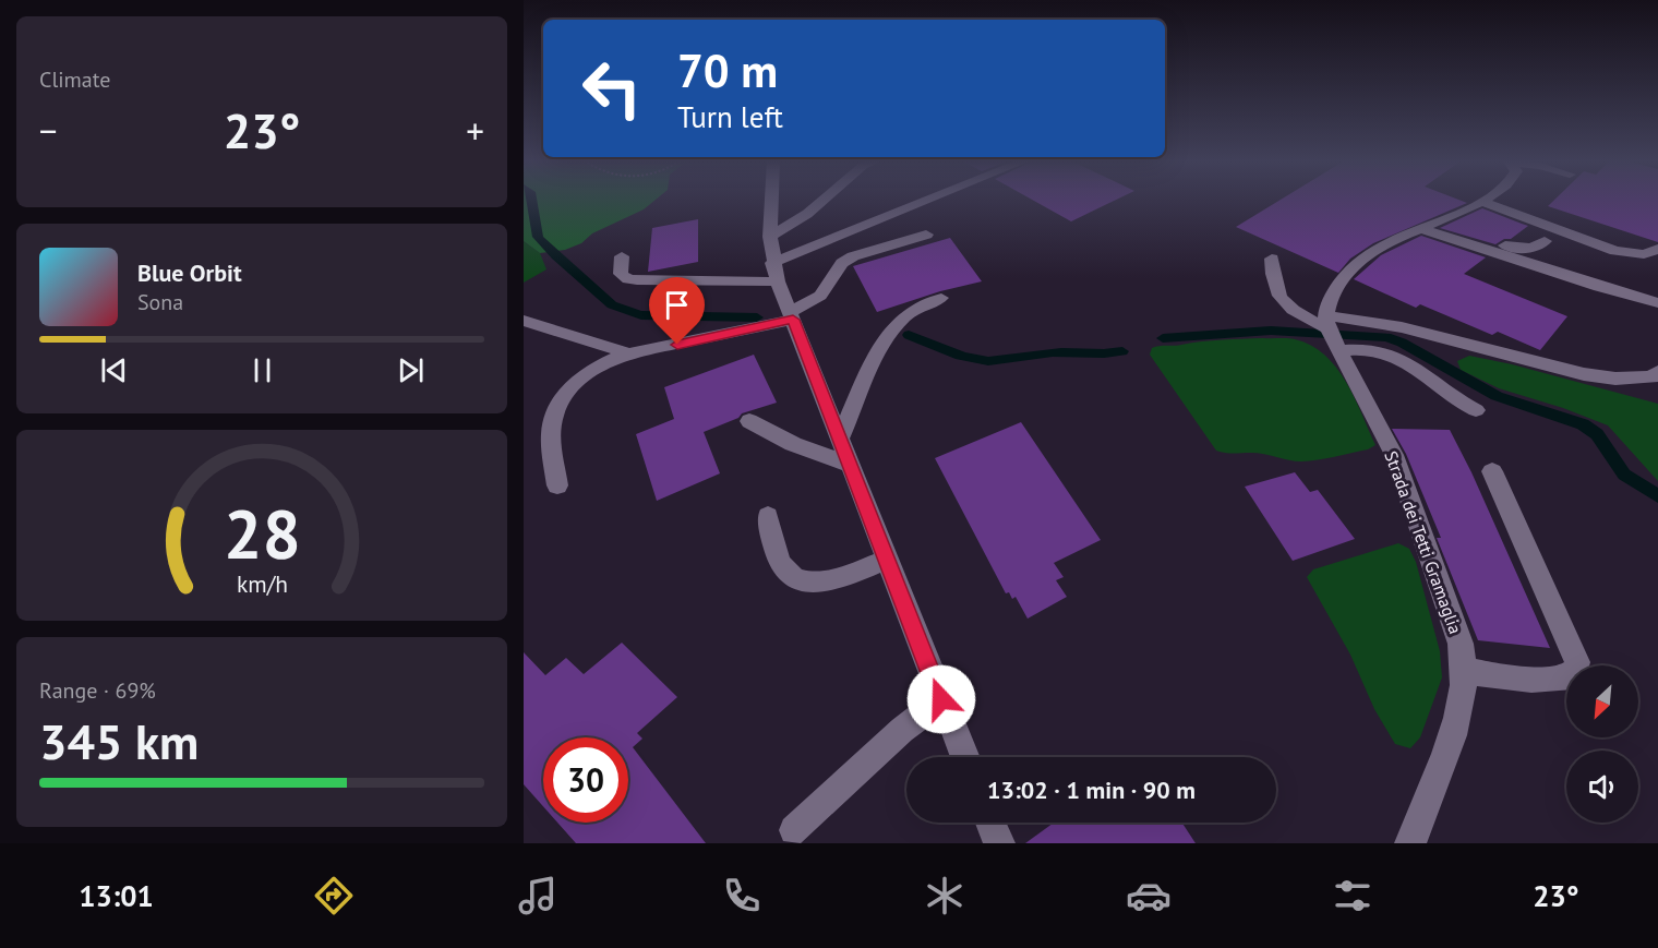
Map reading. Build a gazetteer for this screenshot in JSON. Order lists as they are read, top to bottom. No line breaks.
{"streets":{"street":["Strada dei Tetti Gramaglia"]},"north":"bottom left","page":{"tile":["Climate",["Range · 69%","345 km"]],"turn":["70 m","Turn left"],"heat":["−","23°","+"],"song":["Blue Orbit","Sona"],"limit":"30","trip":"13:02 · 1 min · 90 m","tabs":["13:01","23°"],"gauge":["28","km/h"]}}
